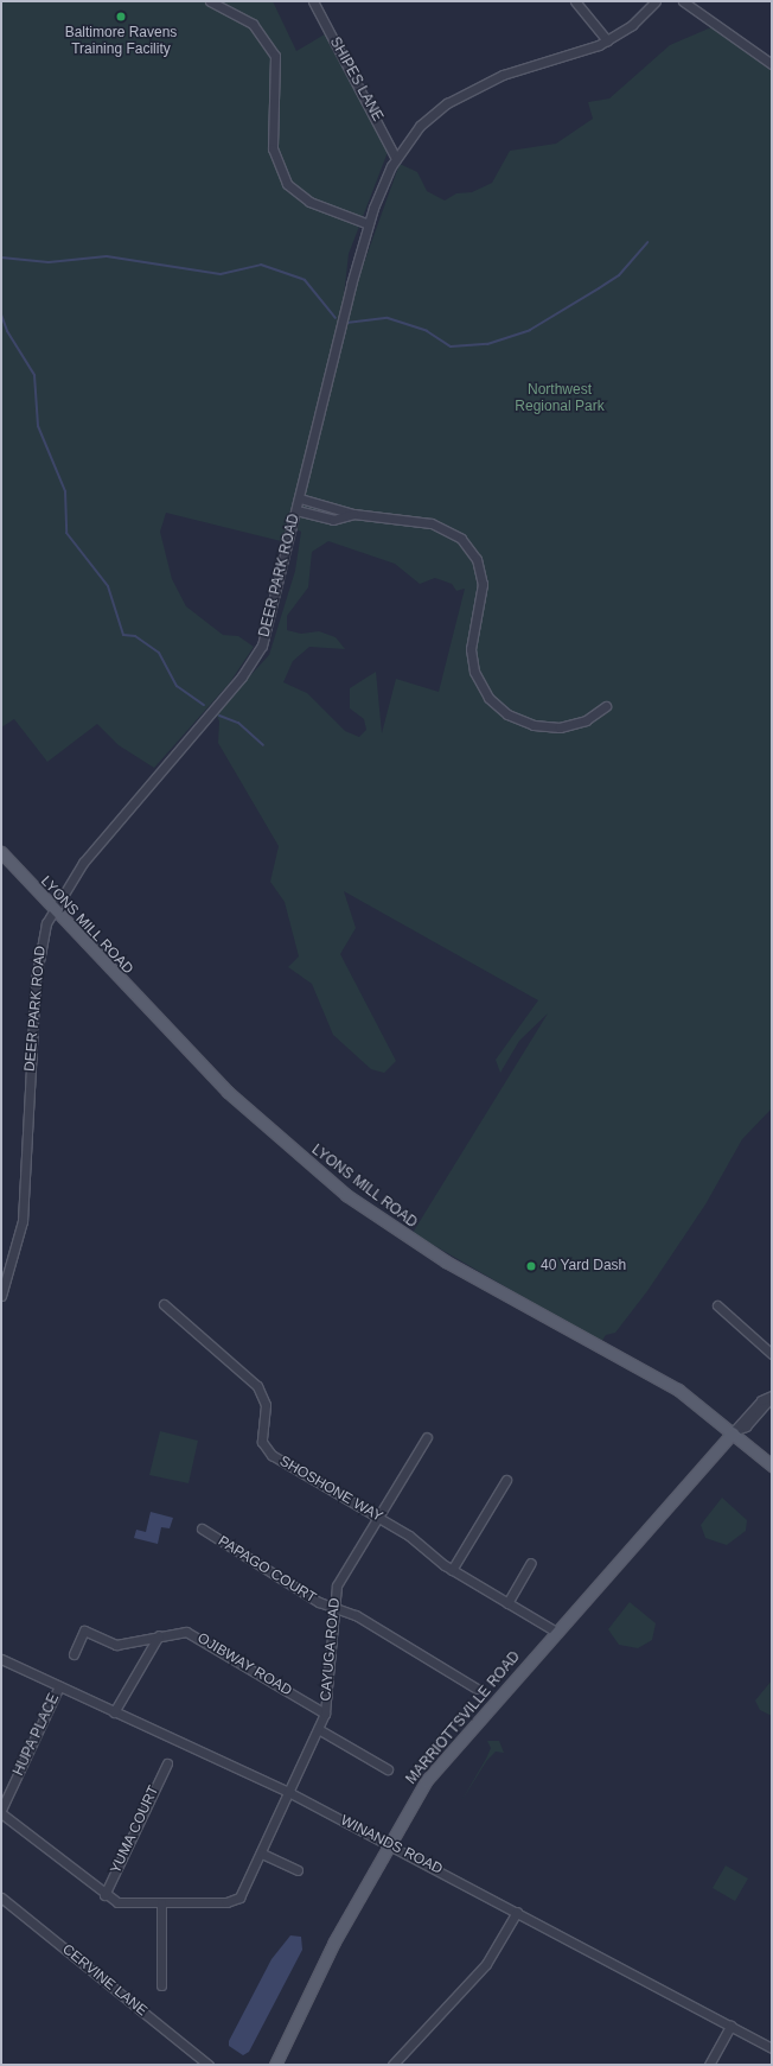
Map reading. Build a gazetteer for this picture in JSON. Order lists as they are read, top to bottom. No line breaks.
{"streets":{"main road":["LYONS MILL ROAD","MARRIOTTSVILLE ROAD"],"street":["SHIPES LANE","DEER PARK ROAD","SHOSHONE WAY","PAPAGO COURT","CAYUGA ROAD","OJIBWAY ROAD","HUPA PLACE","YUMA COURT","WINANDS ROAD","CERVINE LANE"]},"crossings":[["SHIPES LANE","DEER PARK ROAD"],["DEER PARK ROAD","LYONS MILL ROAD"],["LYONS MILL ROAD","MARRIOTTSVILLE ROAD"],["SHOSHONE WAY","CAYUGA ROAD"],["SHOSHONE WAY","MARRIOTTSVILLE ROAD"],["PAPAGO COURT","CAYUGA ROAD"],["CAYUGA ROAD","OJIBWAY ROAD"],["CAYUGA ROAD","YUMA COURT"],["CAYUGA ROAD","WINANDS ROAD"],["MARRIOTTSVILLE ROAD","WINANDS ROAD"],["HUPA PLACE","WINANDS ROAD"]],"parks":["Northwest Regional Park"],"places":["Baltimore Ravens Training Facility","40 Yard Dash"]}
